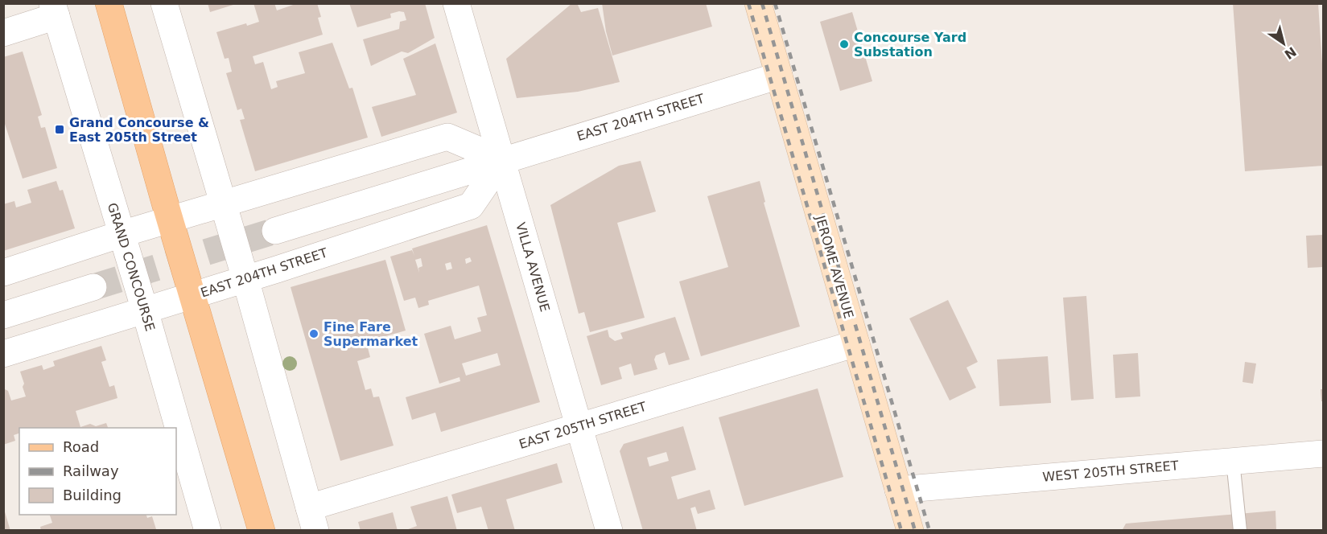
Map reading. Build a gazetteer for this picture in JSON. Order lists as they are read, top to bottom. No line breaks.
{"streets":{"main road":["JEROME AVENUE"],"street":["EAST 204TH STREET","GRAND CONCOURSE","VILLA AVENUE","EAST 205TH STREET","WEST 205TH STREET"]},"crossings":[["EAST 204TH STREET","GRAND CONCOURSE"],["EAST 204TH STREET","VILLA AVENUE"],["EAST 204TH STREET","JEROME AVENUE"],["VILLA AVENUE","EAST 205TH STREET"],["JEROME AVENUE","EAST 205TH STREET"],["JEROME AVENUE","WEST 205TH STREET"]],"places":{"other":["Concourse Yard Substation","Fine Fare Supermarket"],"transit":["Grand Concourse & East 205th Street"]},"legend":["Road","Railway","Building"],"north":"bottom right"}
